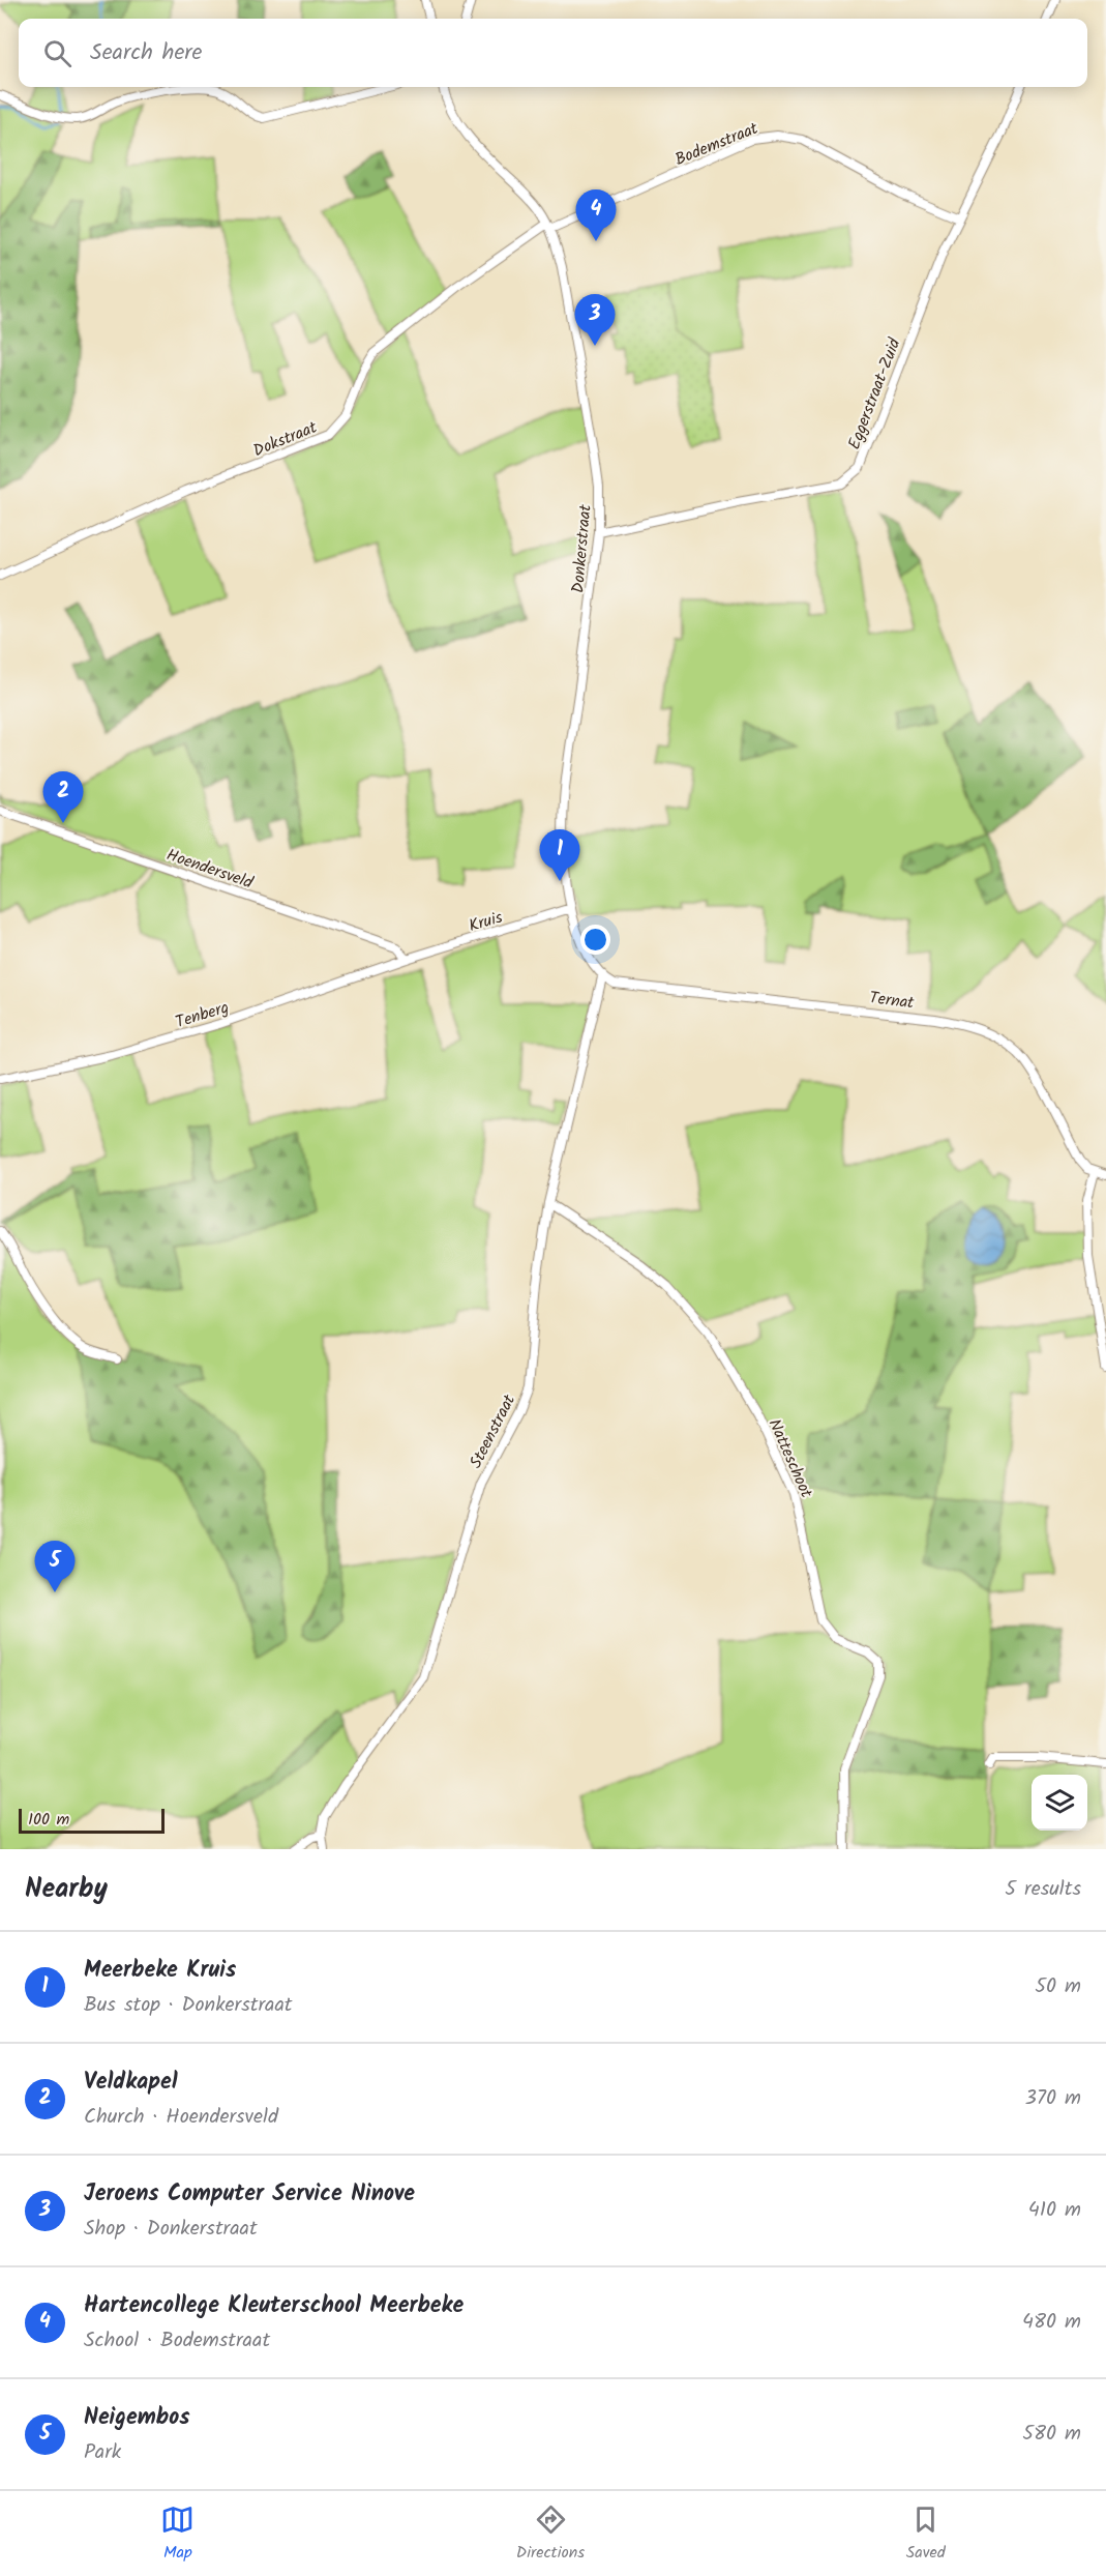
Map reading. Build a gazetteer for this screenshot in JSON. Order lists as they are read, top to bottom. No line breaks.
{"streets":{"street":["Bodemstraat","Eggerstraat-Zuid","Dokstraat","Donkerstraat","Hoendersveld","Kruis","Ternat","Tenberg","Steenstraat","Natteschoot"]},"crossings":[["Bodemstraat","Eggerstraat-Zuid"],["Bodemstraat","Dokstraat"],["Bodemstraat","Donkerstraat"],["Eggerstraat-Zuid","Donkerstraat"],["Dokstraat","Donkerstraat"],["Donkerstraat","Kruis"],["Donkerstraat","Ternat"],["Donkerstraat","Steenstraat"],["Hoendersveld","Kruis"],["Hoendersveld","Tenberg"],["Kruis","Tenberg"],["Ternat","Steenstraat"],["Steenstraat","Natteschoot"]],"scale_bar":"100 m","page":{"search":"Search here","pins":["4","3","2","1","5"],"scale":"100 m","heading":["Nearby","5 results"],"list":[{"mark":"1","name":"Meerbeke Kruis","note":"Bus stop · Donkerstraat","value":"50 m"},{"mark":"2","name":"Veldkapel","note":"Church · Hoendersveld","value":"370 m"},{"mark":"3","name":"Jeroens Computer Service Ninove","note":"Shop · Donkerstraat","value":"410 m"},{"mark":"4","name":"Hartencollege Kleuterschool Meerbeke","note":"School · Bodemstraat","value":"480 m"},{"mark":"5","name":"Neigembos","note":"Park","value":"580 m"}],"nav":["Map","Directions","Saved"]}}
